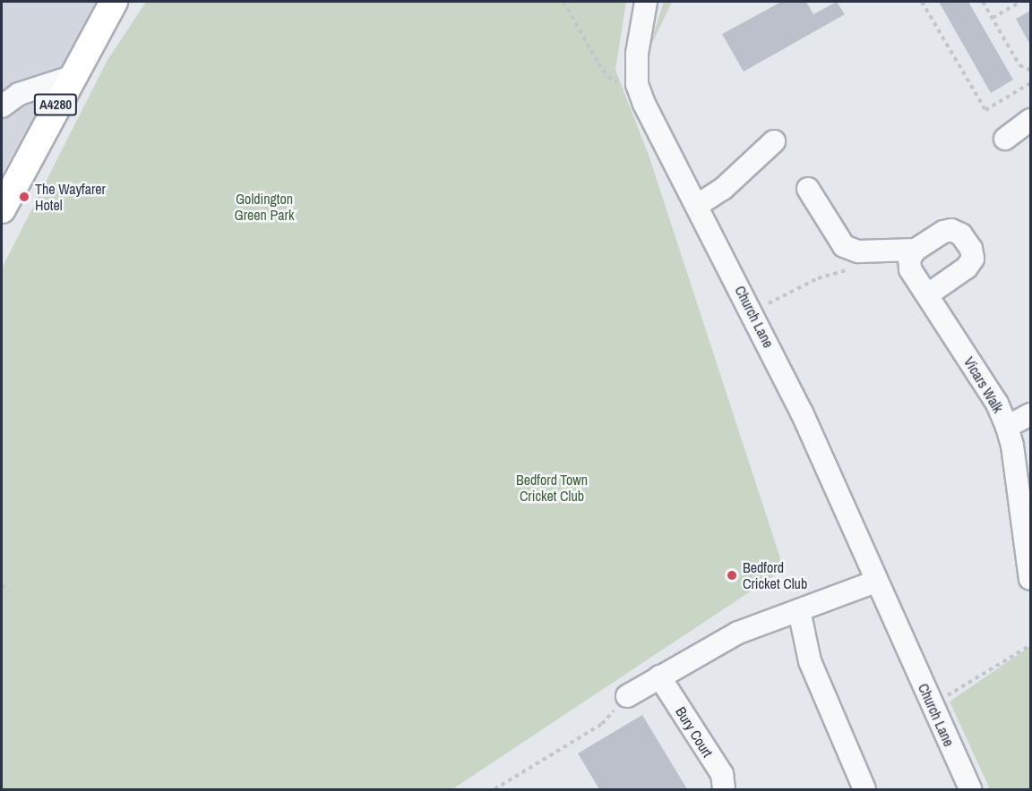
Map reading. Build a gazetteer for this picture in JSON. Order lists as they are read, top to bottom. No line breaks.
{"streets":{"main road":["A4280"],"street":["Church Lane","Vicars Walk","Bury Court"]},"parks":["Goldington Green Park","Bedford Town Cricket Club"],"places":["The Wayfarer Hotel","Bedford Cricket Club"]}
